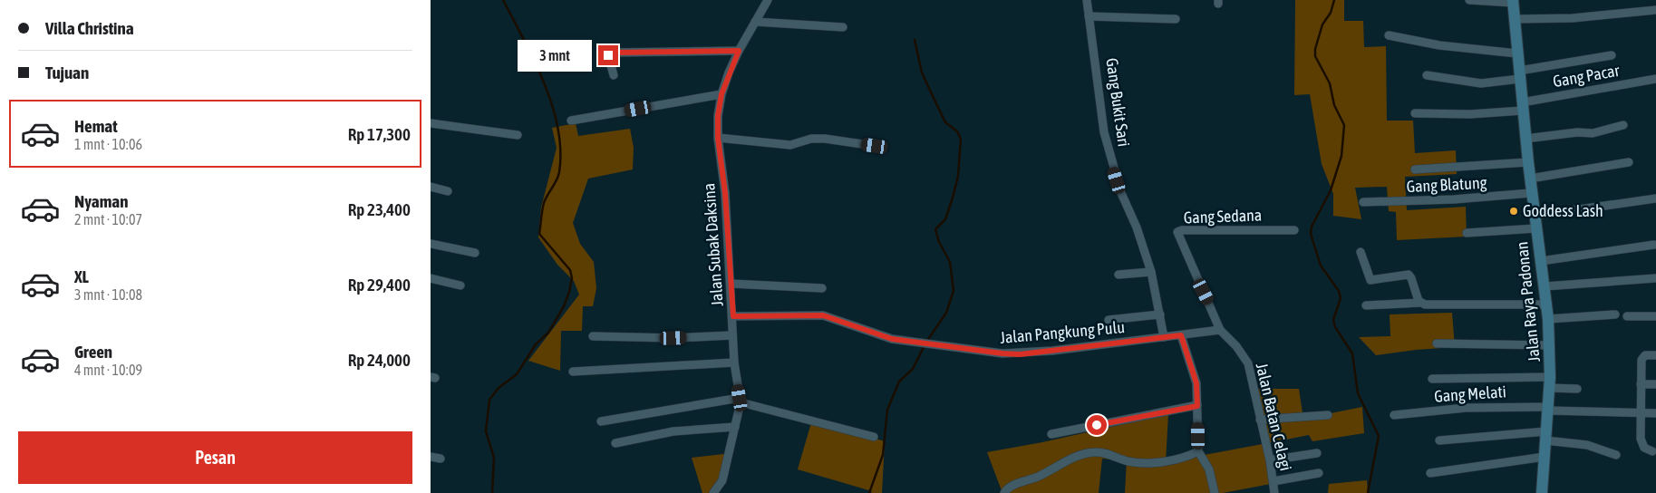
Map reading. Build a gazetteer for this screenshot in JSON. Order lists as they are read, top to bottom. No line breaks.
{"streets":{"main road":["Jalan Raya Padonan"],"street":["Gang Pacar","Gang Bukit Sari","Gang Blatung","Gang Sedana","Jalan Subak Daksina","Jalan Pangkung Pulu","Gang Melati","Jalan Batan Celagi"]},"crossings":[["Gang Pacar","Jalan Raya Padonan"],["Gang Bukit Sari","Jalan Pangkung Pulu"],["Gang Blatung","Jalan Raya Padonan"],["Gang Sedana","Jalan Pangkung Pulu"],["Gang Sedana","Jalan Batan Celagi"],["Jalan Subak Daksina","Jalan Pangkung Pulu"],["Jalan Raya Padonan","Gang Melati"],["Jalan Pangkung Pulu","Jalan Batan Celagi"]],"places":["Goddess Lash"],"page":{"banner":["Villa Christina","Tujuan"],"bubble":"3 mnt","list":[{"name":"Hemat","note":"1 mnt · 10:06","value":"Rp 17,300"},{"name":"Nyaman","note":"2 mnt · 10:07","value":"Rp 23,400"},{"name":"XL","note":"3 mnt · 10:08","value":"Rp 29,400"},{"name":"Green","note":"4 mnt · 10:09","value":"Rp 24,000"}],"buttons":"Pesan"}}
